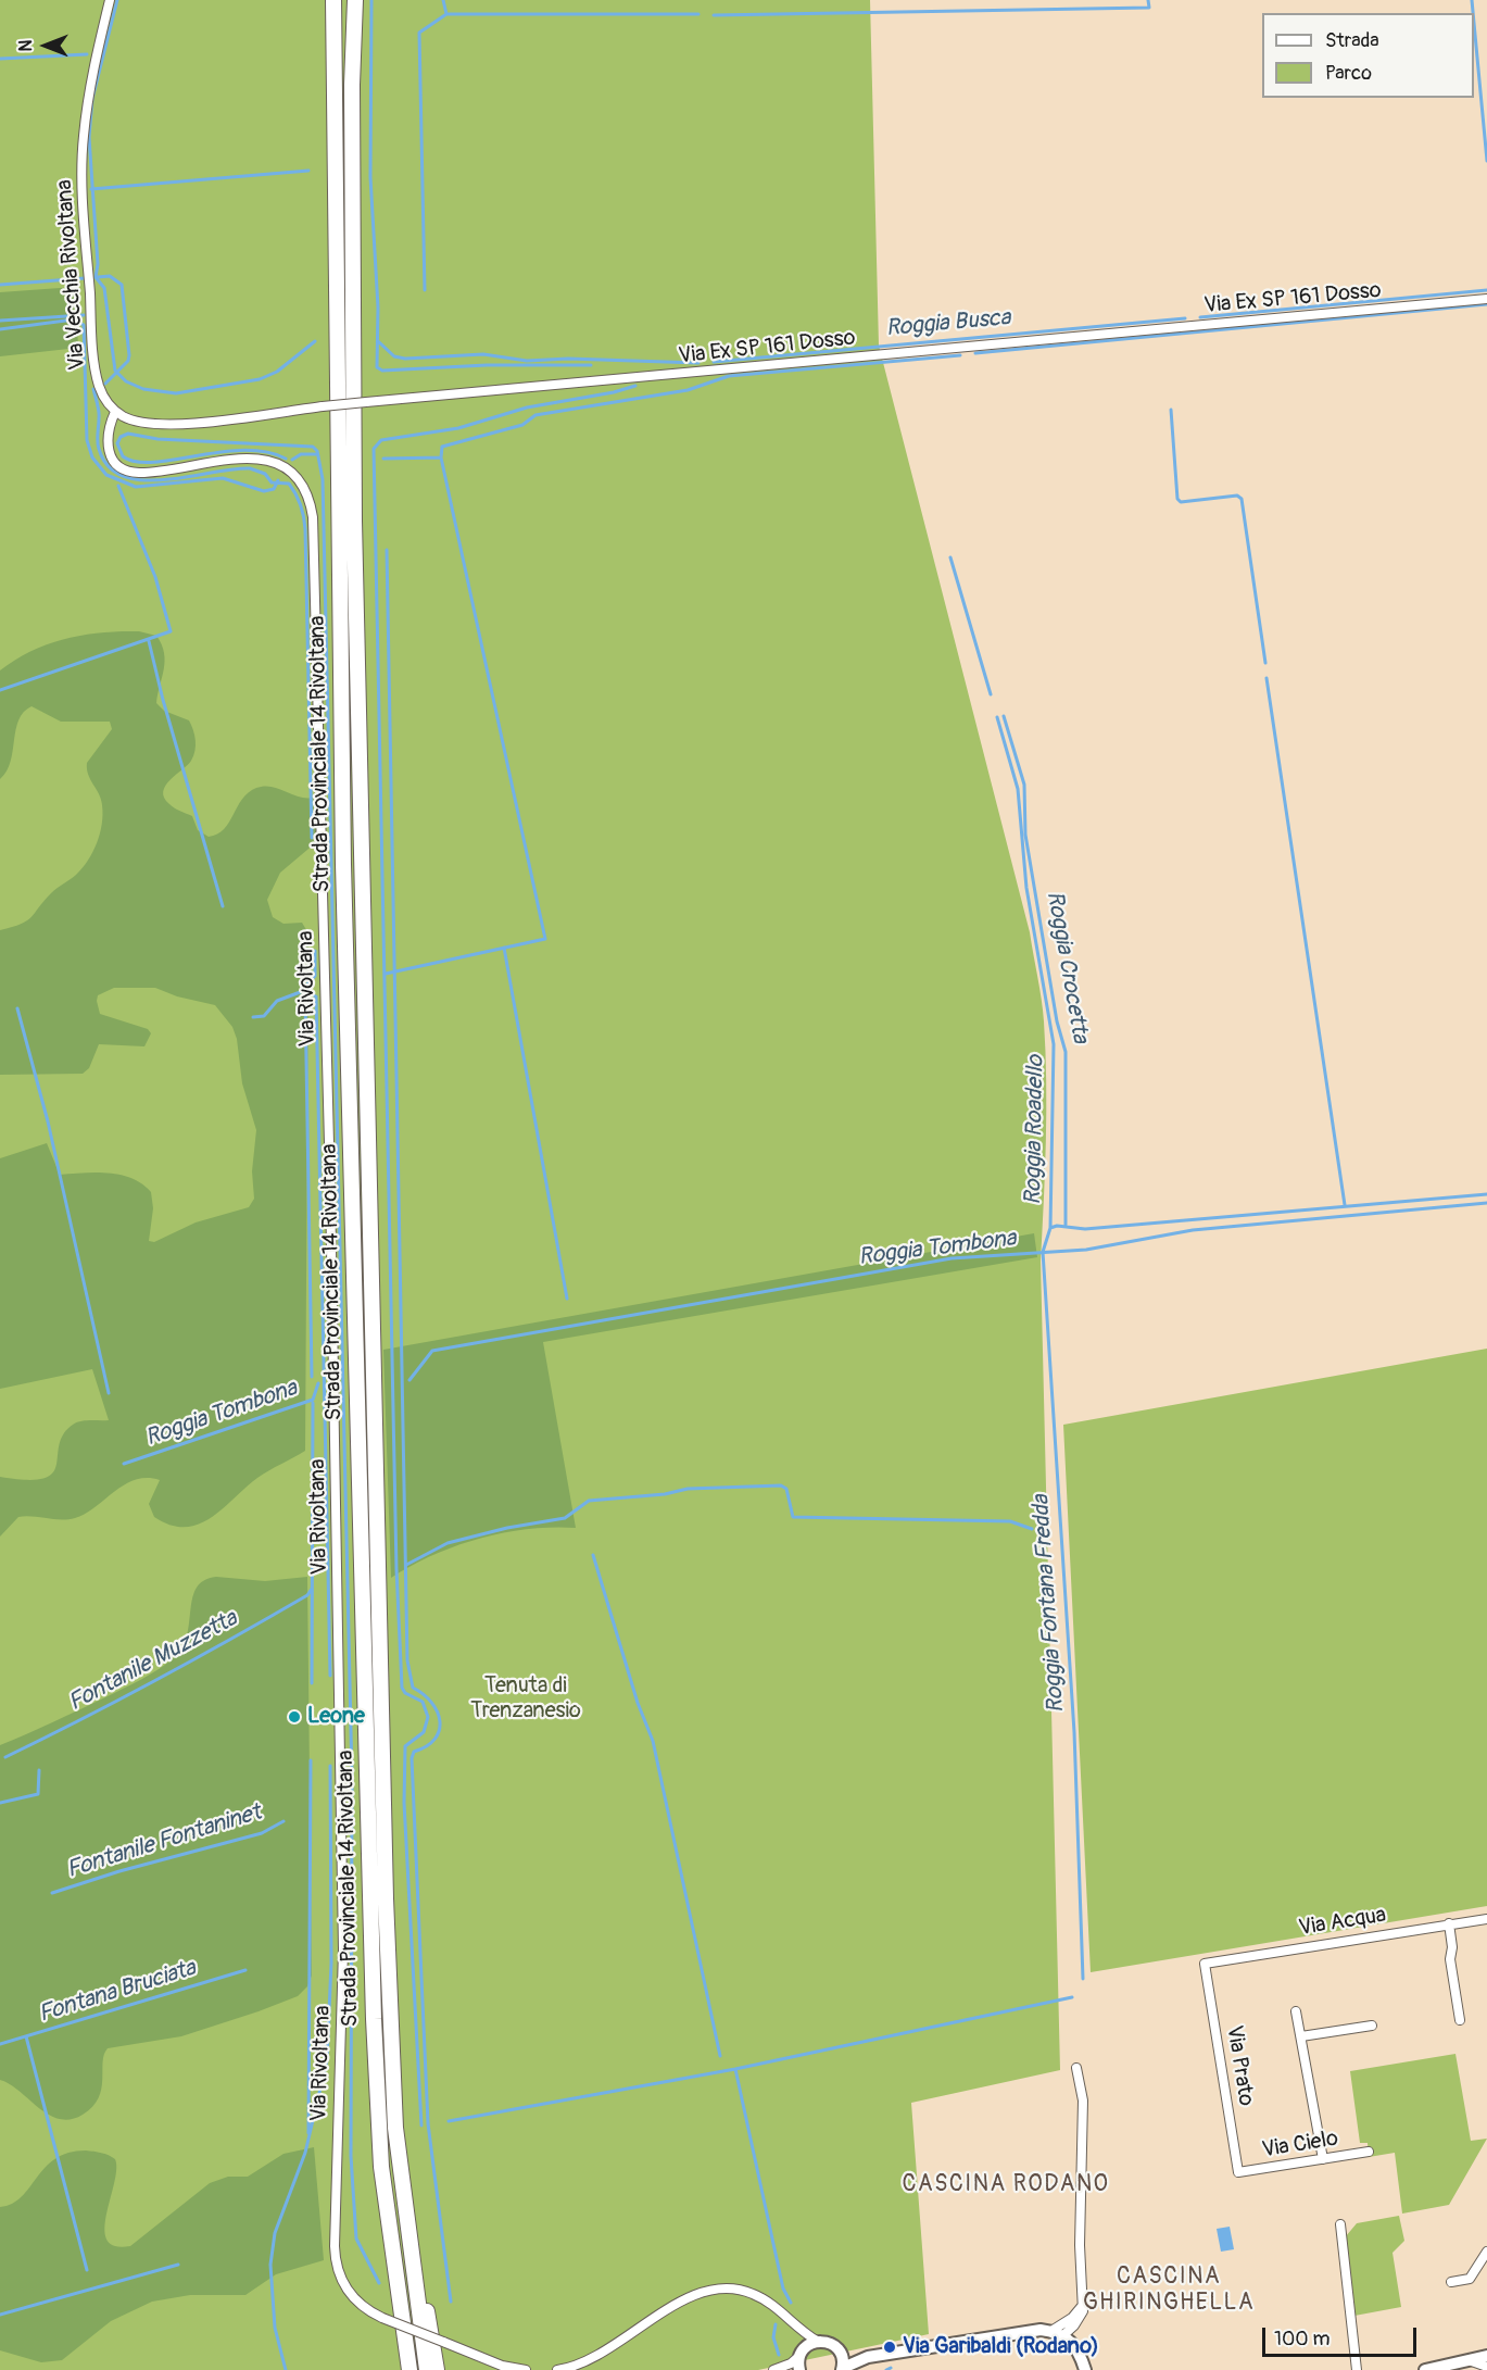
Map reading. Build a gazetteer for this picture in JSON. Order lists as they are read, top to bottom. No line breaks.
{"streets":{"highway":["Strada Provinciale 14 Rivoltana"],"street":["Via Vecchia Rivoltana","Via Ex SP 161 Dosso","Via Rivoltana","Via Acqua","Via Prato","Via Cielo"]},"crossings":[["Via Vecchia Rivoltana","Via Ex SP 161 Dosso"],["Via Vecchia Rivoltana","Via Rivoltana"],["Via Ex SP 161 Dosso","Via Rivoltana"],["Via Acqua","Via Prato"],["Via Prato","Via Cielo"]],"districts":["CASCINA RODANO","CASCINA GHIRINGHELLA"],"water":["Roggia Busca","Roggia Crocetta","Roggia Roadello","Roggia Tombona","Roggia Fontana Fredda","Fontanile Muzzetta","Fontanile Fontaninet","Fontana Bruciata"],"parks":["Tenuta di Trenzanesio"],"places":["Leone","Via Garibaldi (Rodano)"],"legend":["Strada","Parco"],"scale_bar":"100 m","north":"left"}
